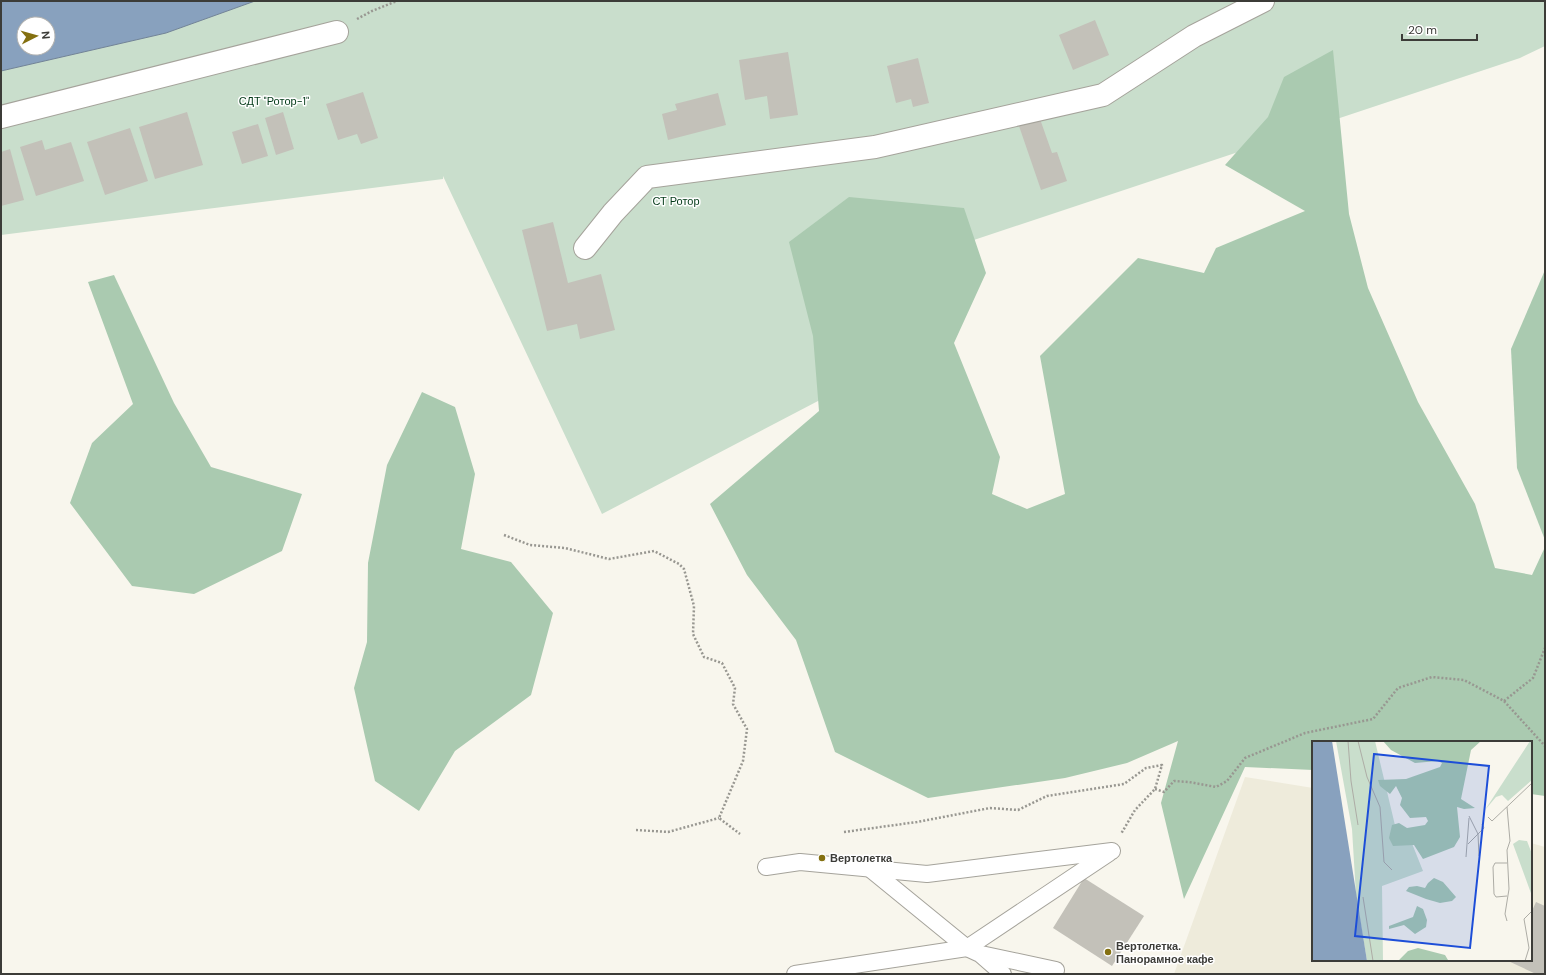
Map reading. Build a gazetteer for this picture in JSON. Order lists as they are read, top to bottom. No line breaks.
{"parks":["СДТ \"Ротор-1\"","СТ Ротор"],"places":["Вертолетка","Вертолетка. Панорамное кафе"],"scale_bar":"20 m","north":"right"}
